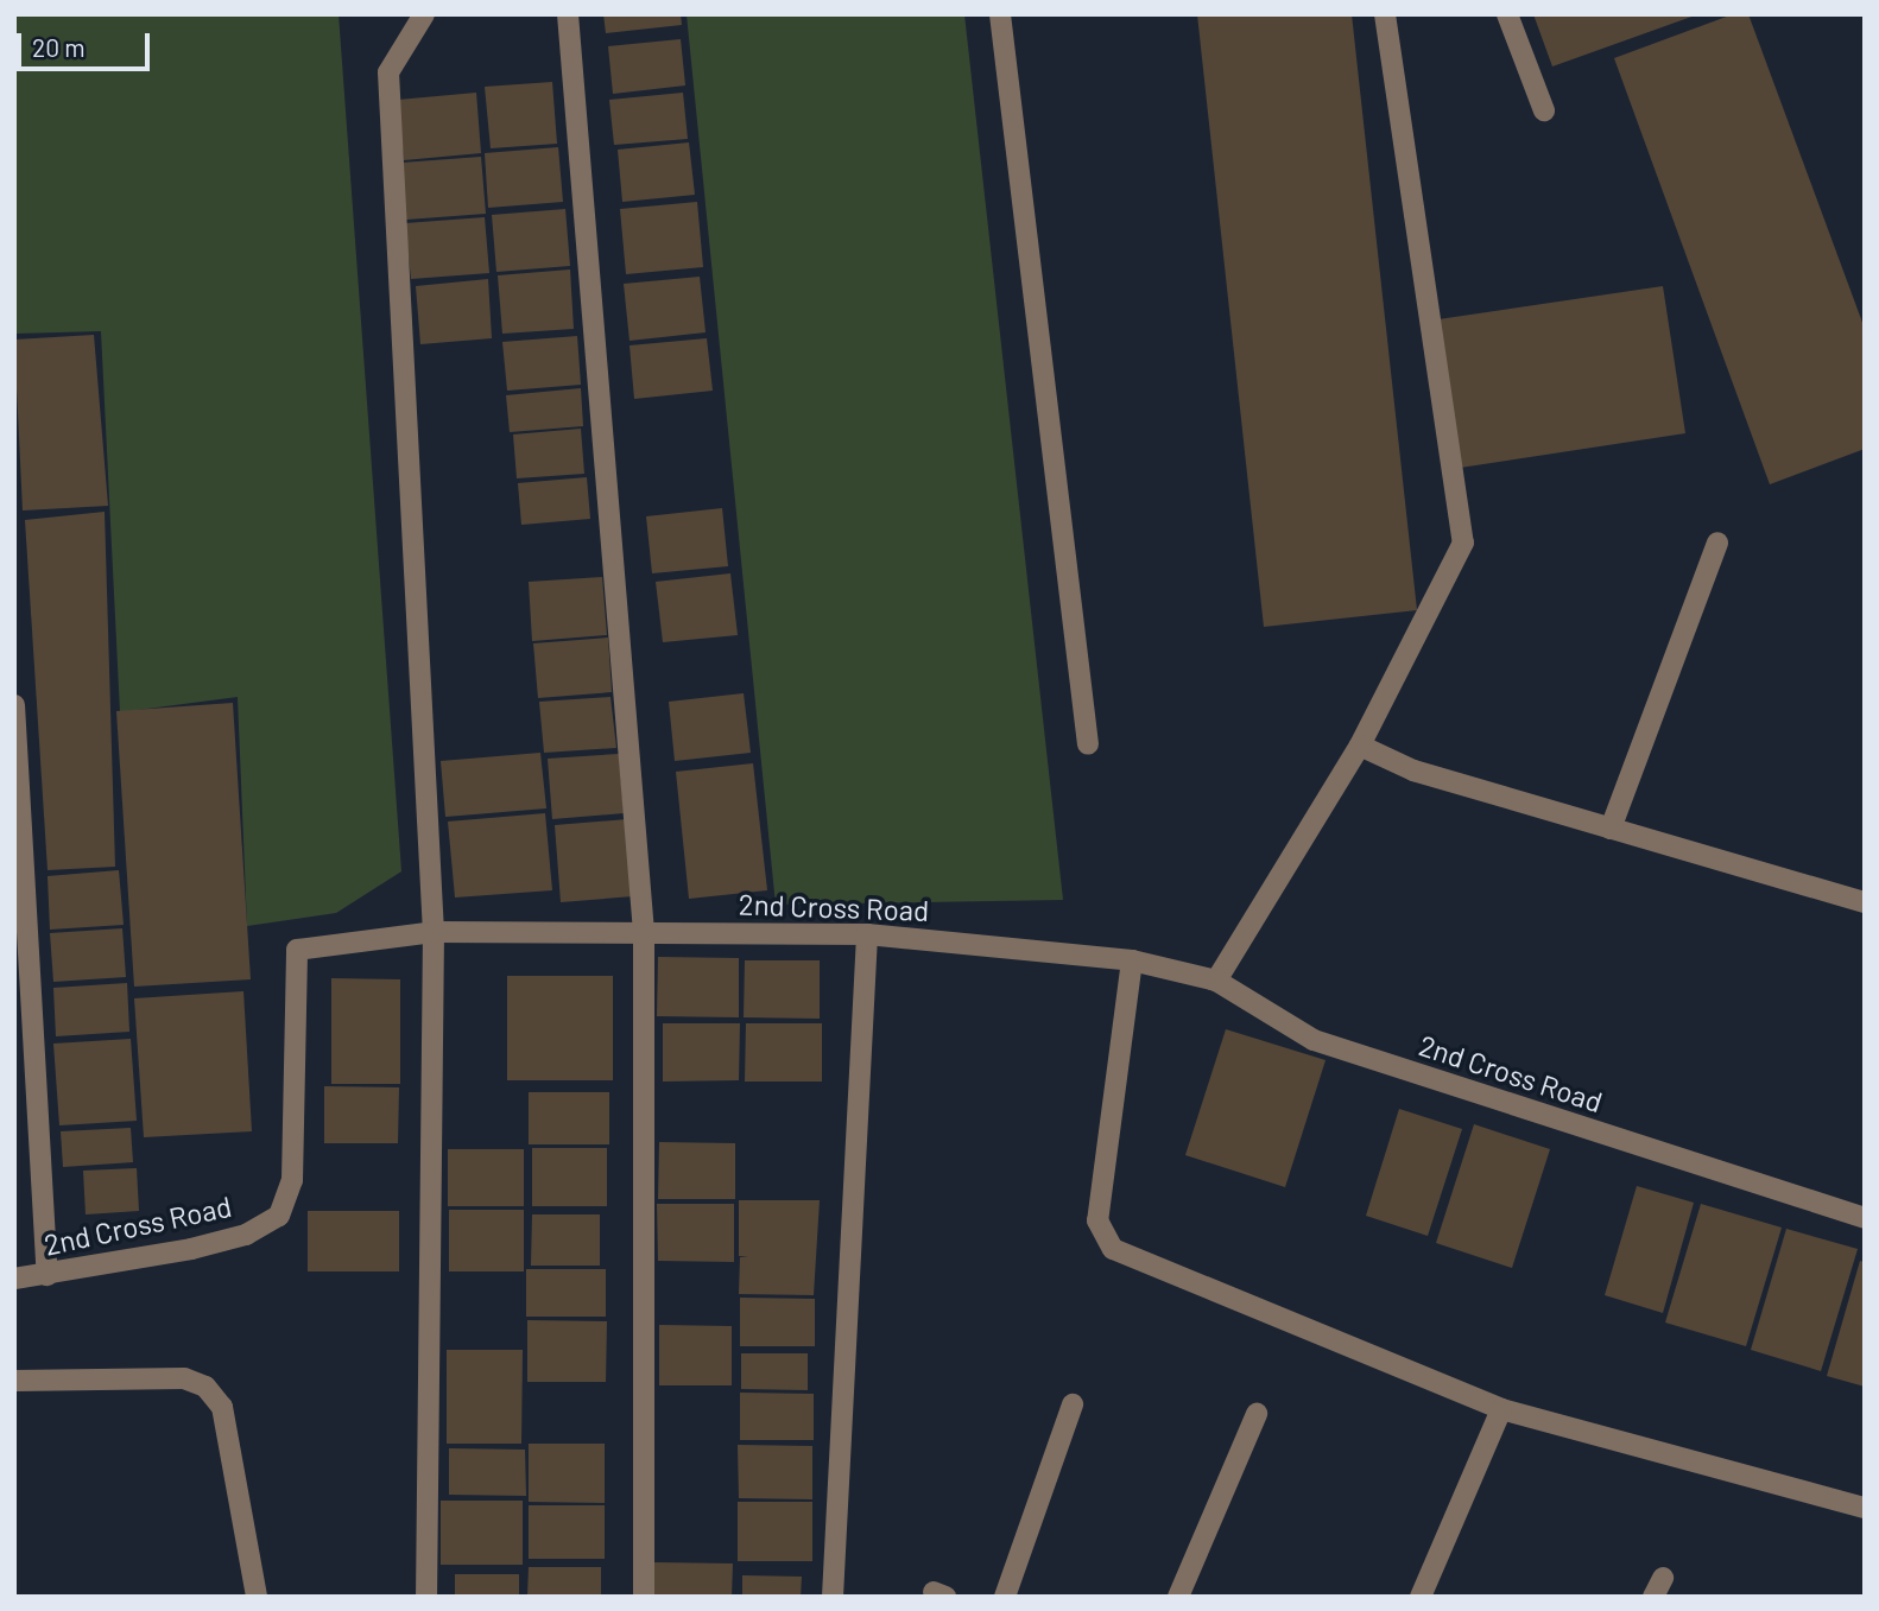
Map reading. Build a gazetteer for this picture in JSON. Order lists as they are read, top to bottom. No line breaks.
{"streets":{"street":["2nd Cross Road"]},"scale_bar":"20 m"}
